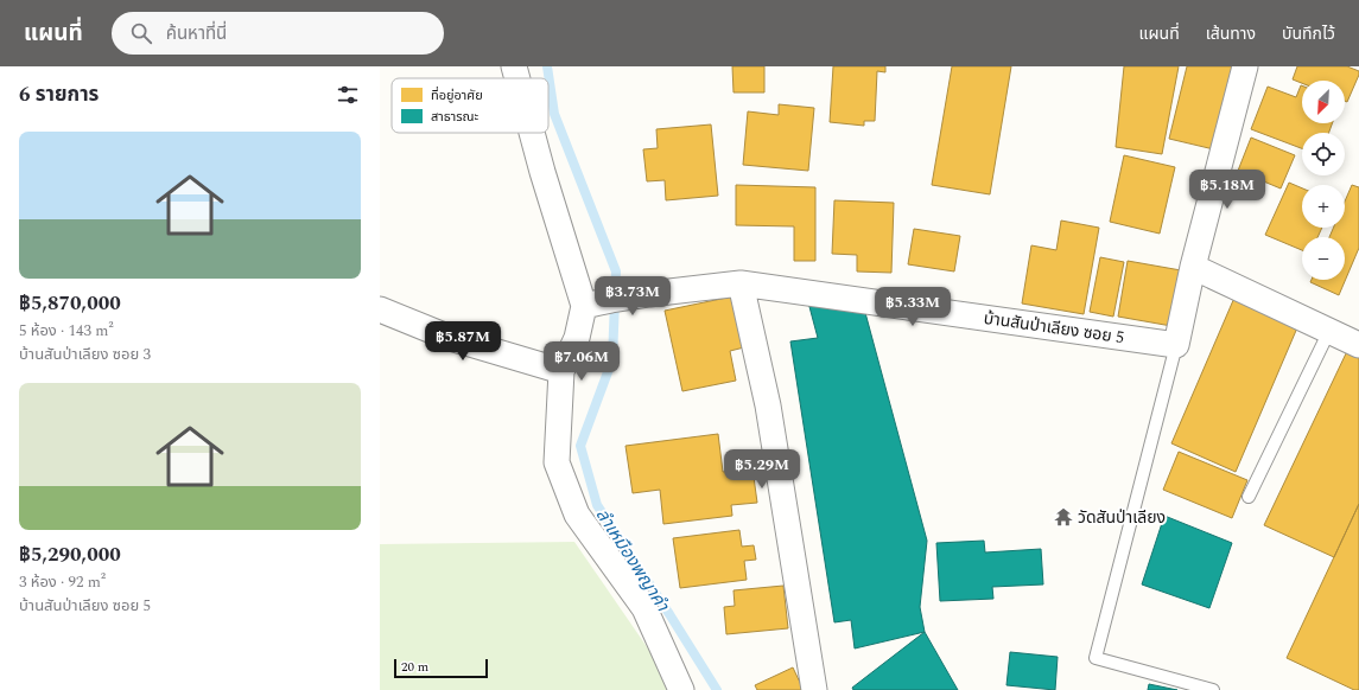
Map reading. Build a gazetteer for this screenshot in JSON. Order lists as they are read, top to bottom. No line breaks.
{"streets":{"street":["บ้านสันป่าเลียง ซอย 5"]},"water":["ลำเหมืองพญาคำ"],"places":{"temple":["วัดสันป่าเลียง"]},"legend":["ที่อยู่อาศัย","สาธารณะ"],"scale_bar":"20 m","north":"bottom left","page":{"header":"แผนที่","search":"ค้นหาที่นี่","nav":["แผนที่","เส้นทาง","บันทึกไว้"],"heading":"6 รายการ","map_buttons":["+","−"],"list":[{"name":"฿5,870,000","note":"5 ห้อง · 143 m² · บ้านสันป่าเลียง ซอย 3"},{"name":"฿5,290,000","note":"3 ห้อง · 92 m² · บ้านสันป่าเลียง ซอย 5"}],"price":["฿5.18M","฿3.73M","฿5.33M","฿5.87M","฿7.06M","฿5.29M"],"scale":"20 m"}}
